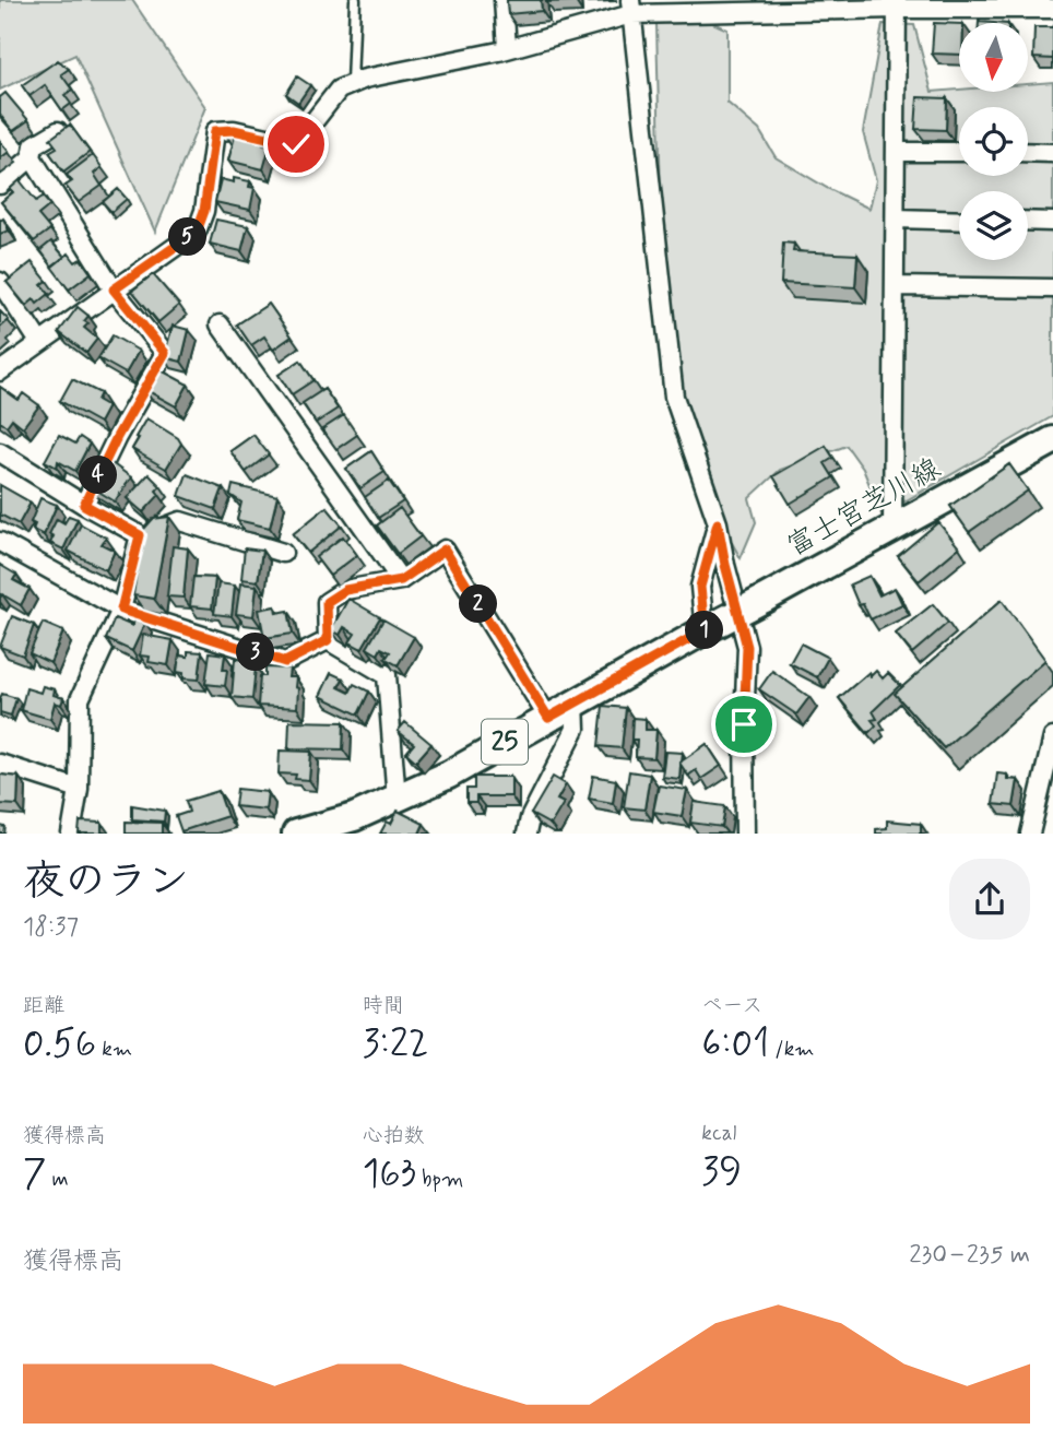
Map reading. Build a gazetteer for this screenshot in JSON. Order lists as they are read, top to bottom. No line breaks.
{"streets":{"main road":["富士宮芝川線","25"]},"crossings":[["富士宮芝川線","25"]],"north":"bottom","page":{"pins":["5","4","2","1","3"],"heading":["夜のラン","18:37"],"stats":[["距離","0.56 km"],["時間","3:22"],["ペース","6:01 /km"],["獲得標高","7 m"],["心拍数","163 bpm"],["kcal","39"]],"chart":["獲得標高","230–235 m"]}}
